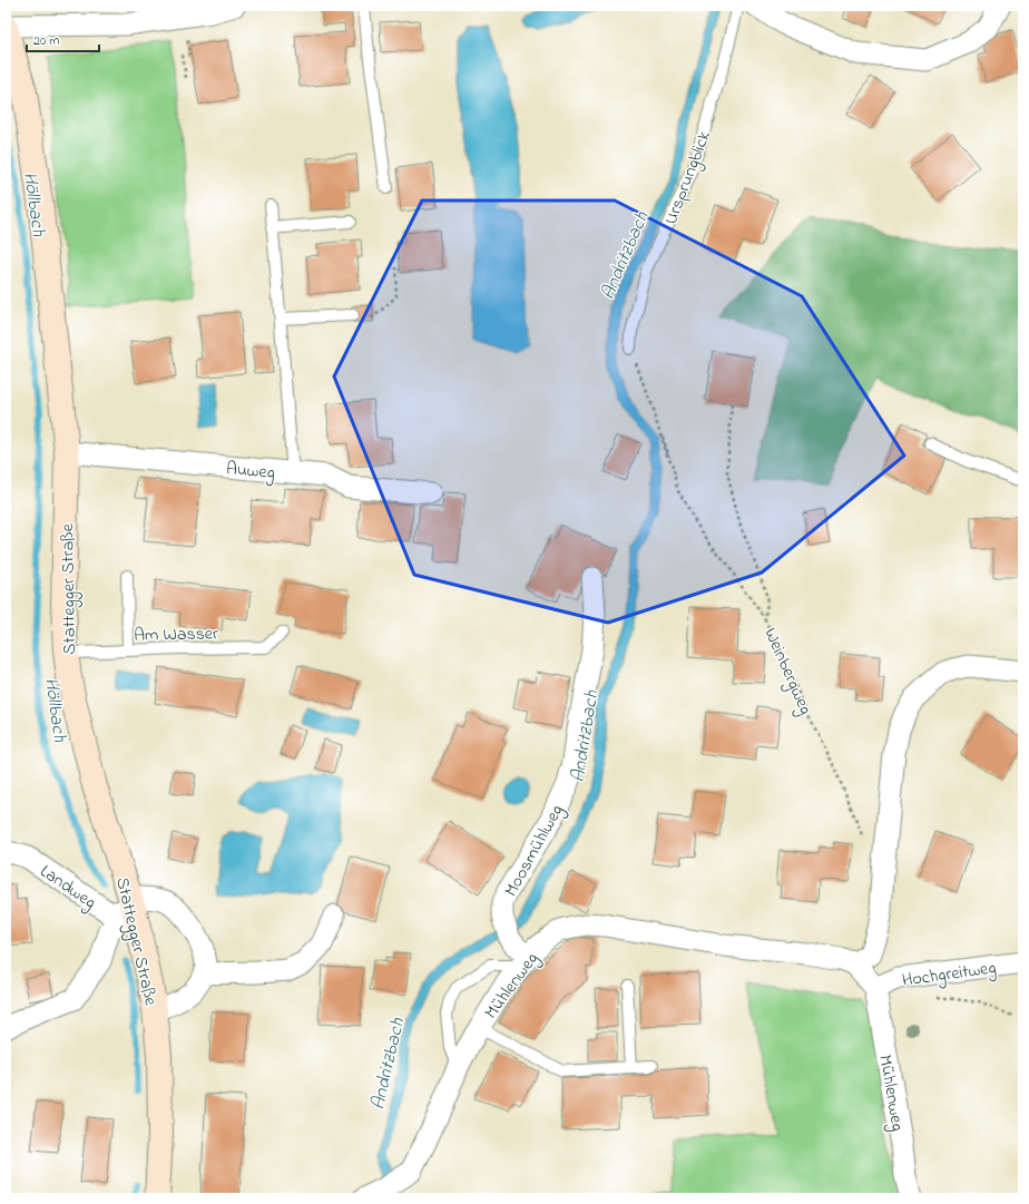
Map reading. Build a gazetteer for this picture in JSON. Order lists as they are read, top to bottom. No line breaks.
{"streets":{"main road":["Stattegger Straße"],"street":["Auweg","Moosmühlweg","Landweg","Hochgreitweg","Mühlenweg"],"lane":["Ursprungblick","Am Wasser"],"path":["Weinbergweg"]},"crossings":[["Auweg","Stattegger Straße"],["Stattegger Straße","Am Wasser"],["Stattegger Straße","Landweg"],["Moosmühlweg","Mühlenweg"],["Hochgreitweg","Mühlenweg"]],"water":["Höllbach","Andritzbach"],"scale_bar":"20 m"}
